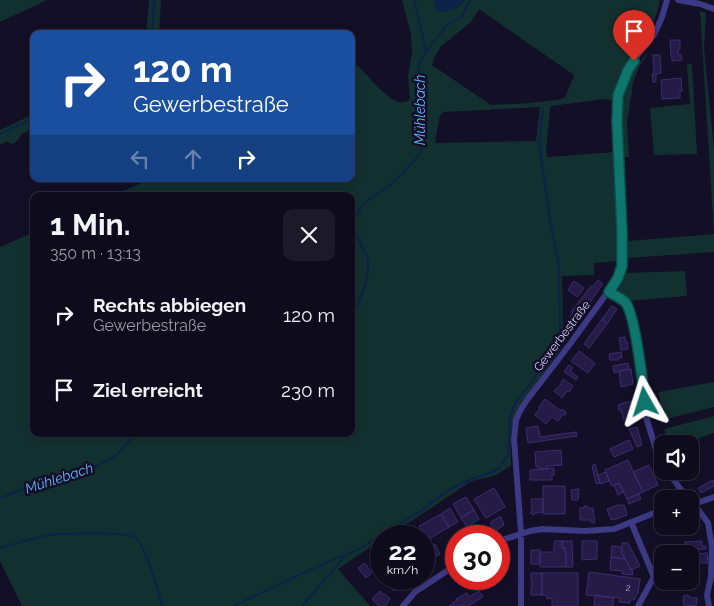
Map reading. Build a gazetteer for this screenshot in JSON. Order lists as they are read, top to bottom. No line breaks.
{"streets":{"street":["Gewerbestraße"]},"water":["Mühlebach"],"house_numbers":["2"],"page":{"turn":["120 m","Gewerbestraße"],"heading":["1 Min.","350 m · 13:13"],"list":[{"name":"Rechts abbiegen","note":"Gewerbestraße","value":"120 m"},{"name":"Ziel erreicht","value":"230 m"}],"map_buttons":["+","−"],"speed":"22 km/h","limit":"30"}}
